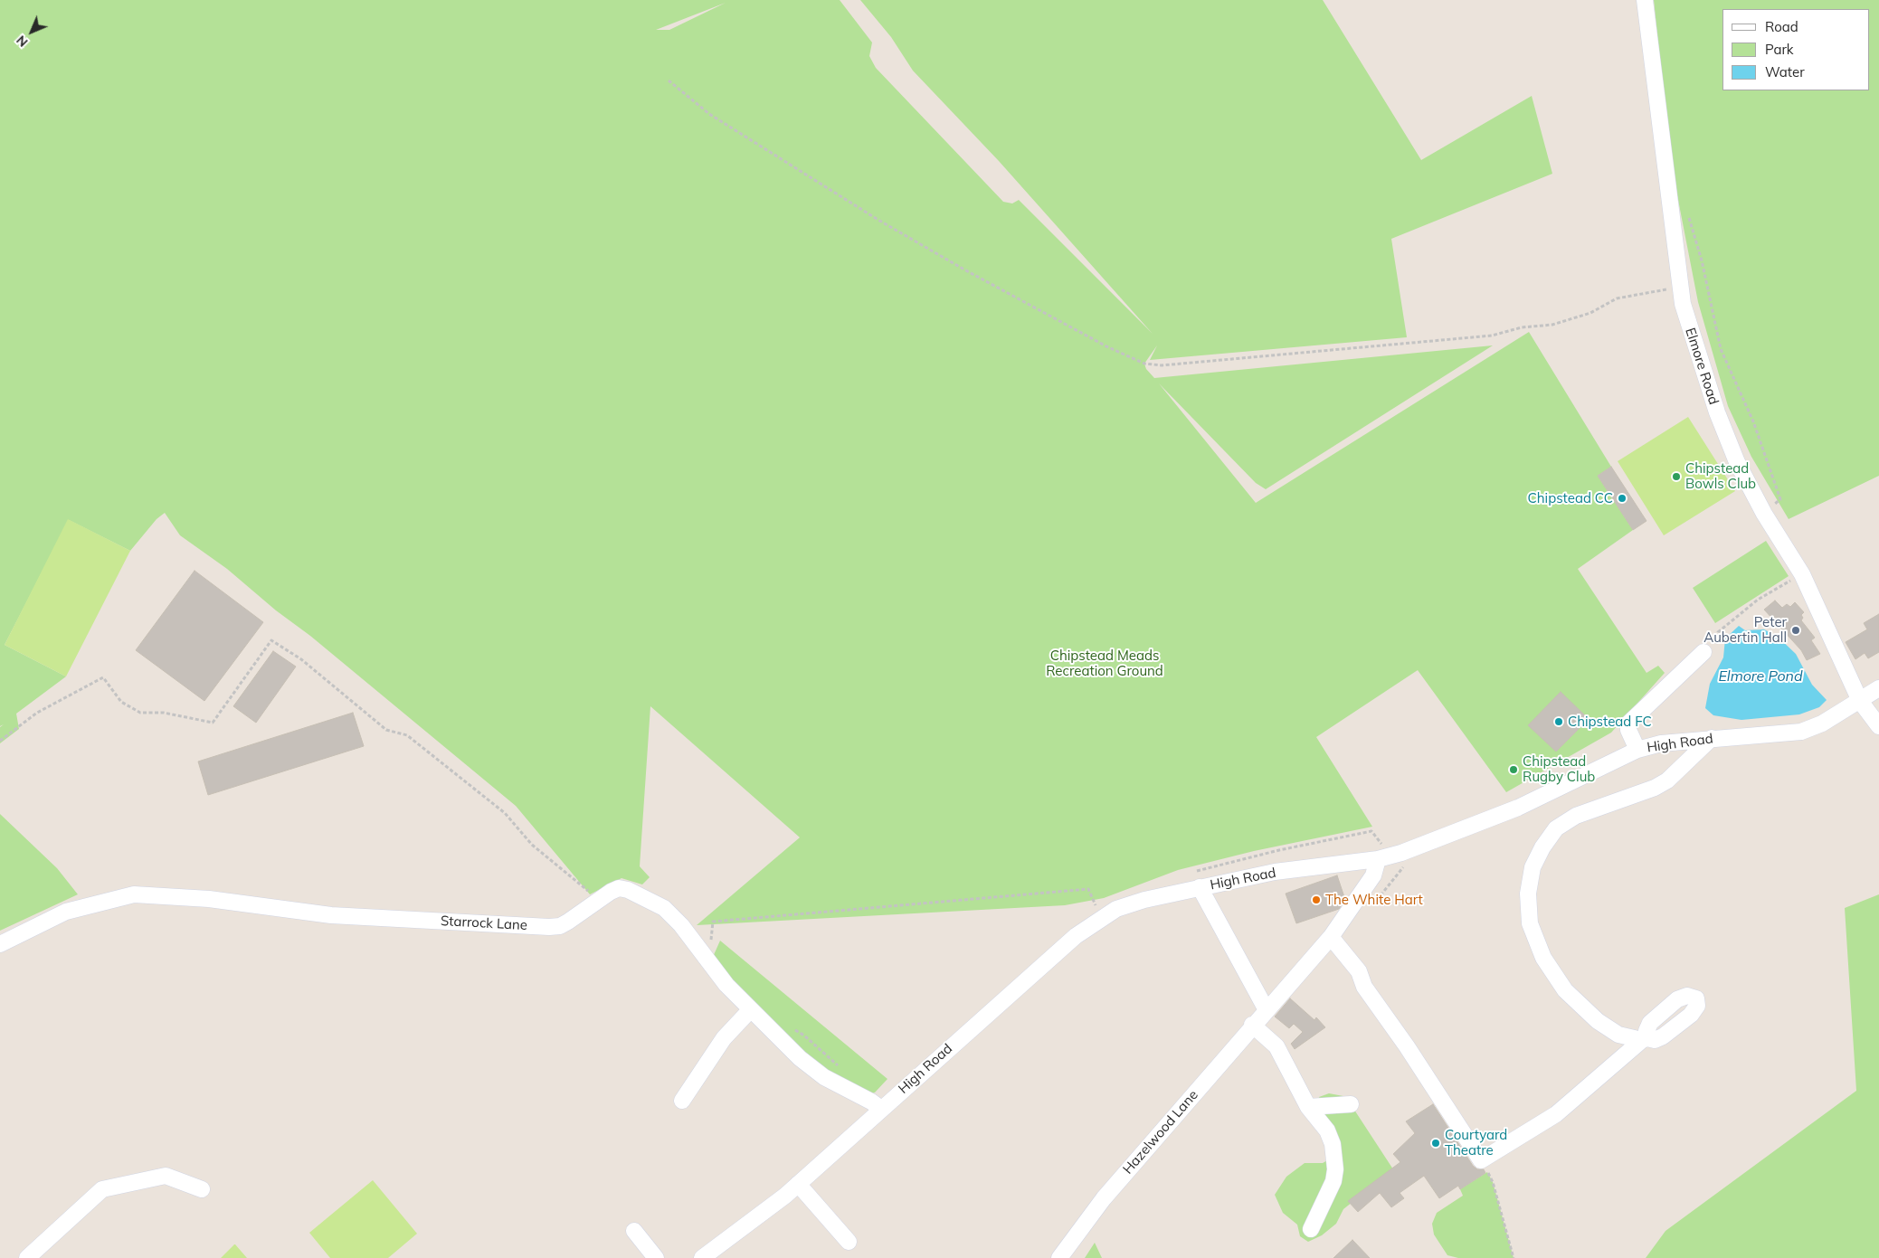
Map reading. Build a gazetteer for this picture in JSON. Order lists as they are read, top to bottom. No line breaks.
{"streets":{"street":["Elmore Road","High Road","Starrock Lane","Hazelwood Lane"]},"crossings":[["Elmore Road","High Road"],["High Road","Starrock Lane"],["High Road","Hazelwood Lane"]],"water":["Elmore Pond"],"parks":["Chipstead Meads Recreation Ground"],"places":["Chipstead Bowls Club","Chipstead CC","Peter Aubertin Hall","Chipstead FC","Chipstead Rugby Club","The White Hart","Courtyard Theatre"],"legend":["Road","Park","Water"],"north":"bottom left"}
